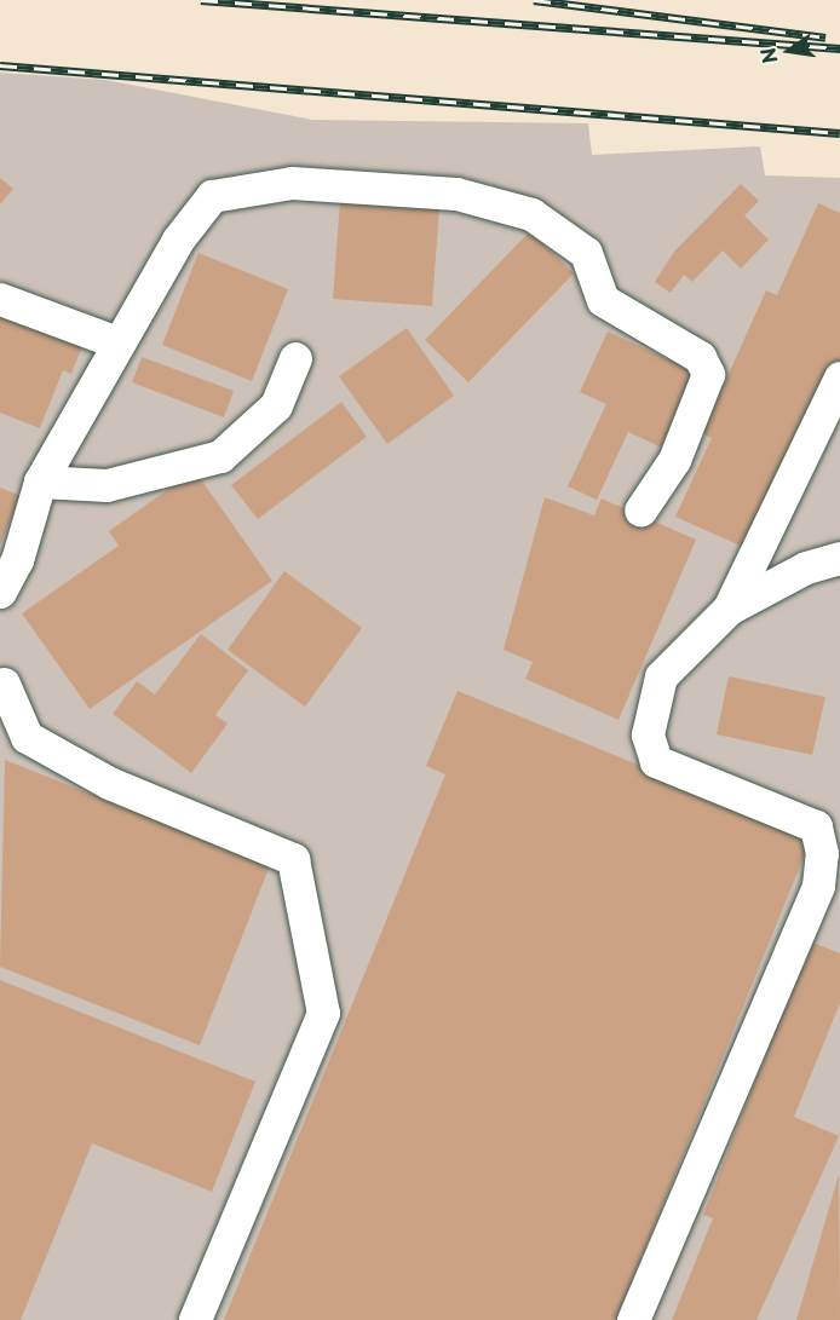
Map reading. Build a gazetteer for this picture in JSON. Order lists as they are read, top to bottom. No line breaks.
{"north":"left"}
